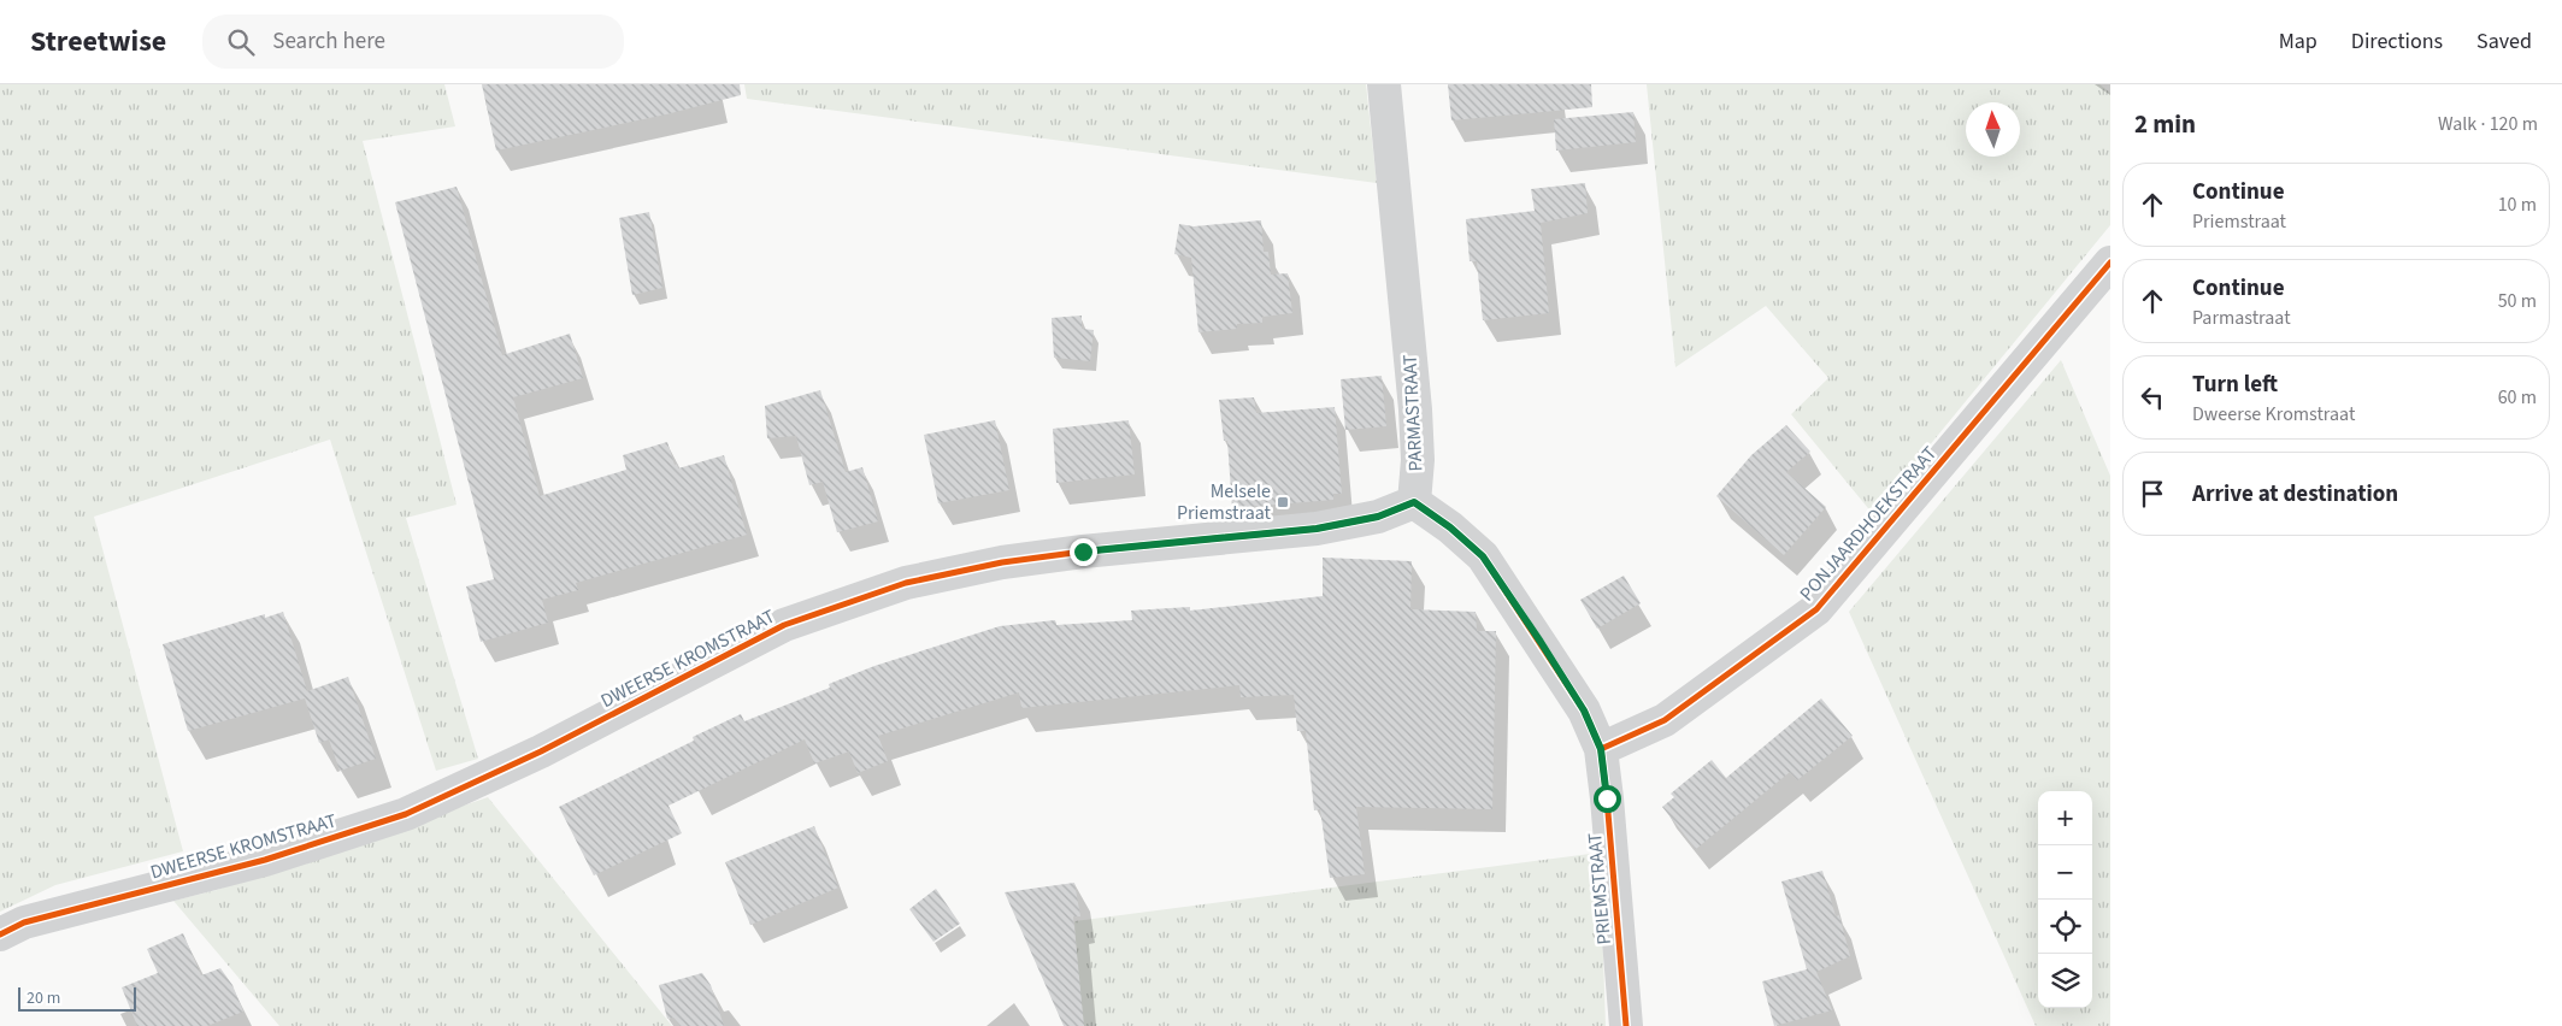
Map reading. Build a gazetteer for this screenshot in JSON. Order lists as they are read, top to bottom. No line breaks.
{"streets":{"street":["PARMASTRAAT","PONJAARDHOEKSTRAAT","DWEERSE KROMSTRAAT","PRIEMSTRAAT"]},"crossings":[["PARMASTRAAT","DWEERSE KROMSTRAAT"],["PONJAARDHOEKSTRAAT","PRIEMSTRAAT"]],"places":{"transit":["Melsele Priemstraat"]},"scale_bar":"20 m","north":"top","page":{"header":"Streetwise","search":"Search here","nav":["Map","Directions","Saved"],"heading":["2 min","Walk · 120 m"],"list":[["Continue","Priemstraat","10 m"],["Continue","Parmastraat","50 m"],["Turn left","Dweerse Kromstraat","60 m"],"Arrive at destination"],"map_buttons":["+","−"],"scale":"20 m"}}
